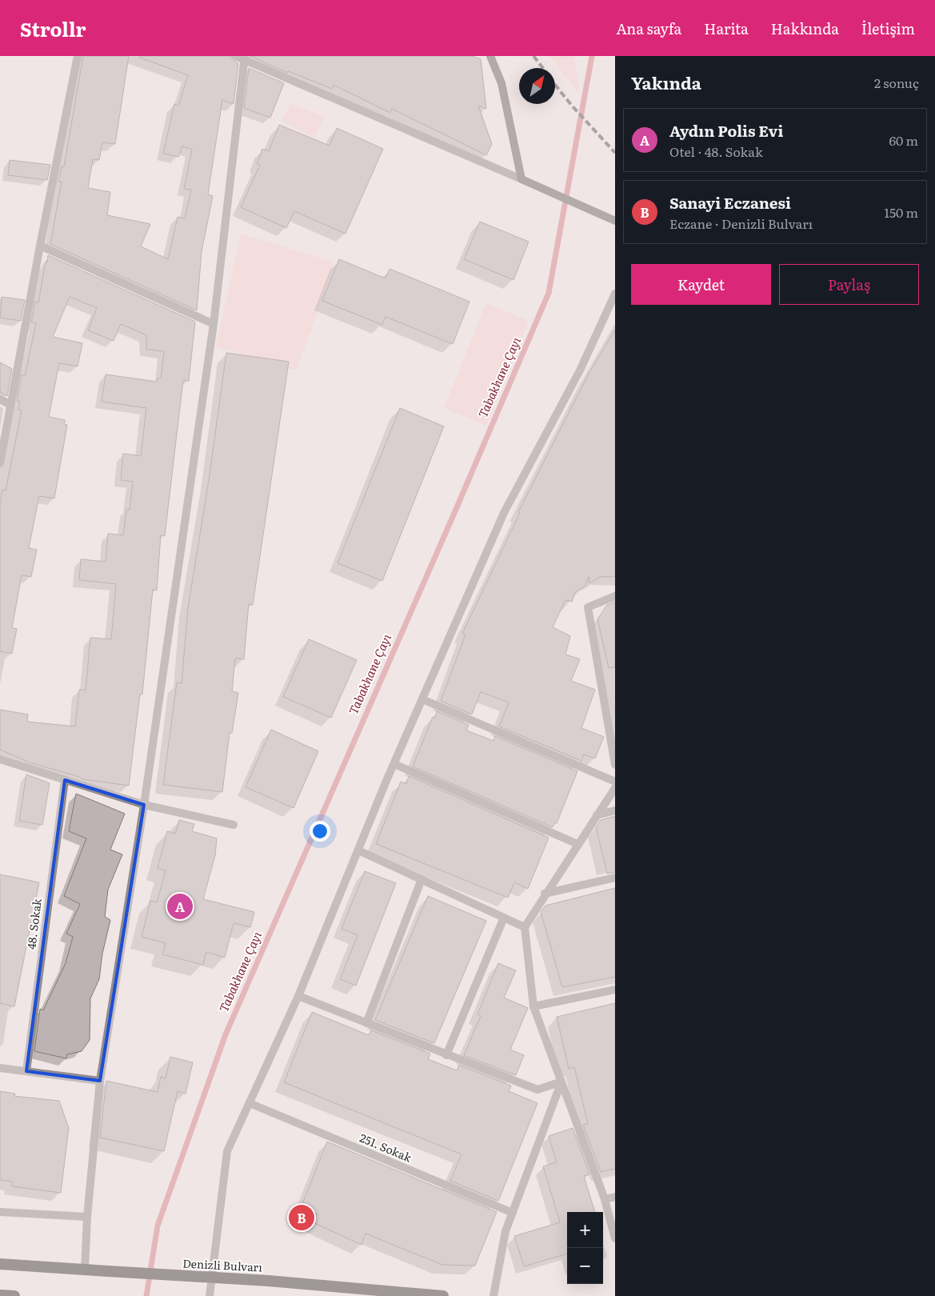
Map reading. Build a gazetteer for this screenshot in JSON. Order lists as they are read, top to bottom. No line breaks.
{"streets":{"highway":["Denizli Bulvarı"],"street":["48. Sokak","251. Sokak"]},"water":["Tabakhane Çayı"],"north":"top right","page":{"header":"Strollr","nav":["Ana sayfa","Harita","Hakkında","İletişim"],"heading":["Yakında","2 sonuç"],"list":[{"mark":"A","name":"Aydın Polis Evi","note":"Otel · 48. Sokak","value":"60 m"},{"mark":"B","name":"Sanayi Eczanesi","note":"Eczane · Denizli Bulvarı","value":"150 m"}],"buttons":["Kaydet","Paylaş"],"pins":["A","B"],"map_buttons":["+","−"]}}
